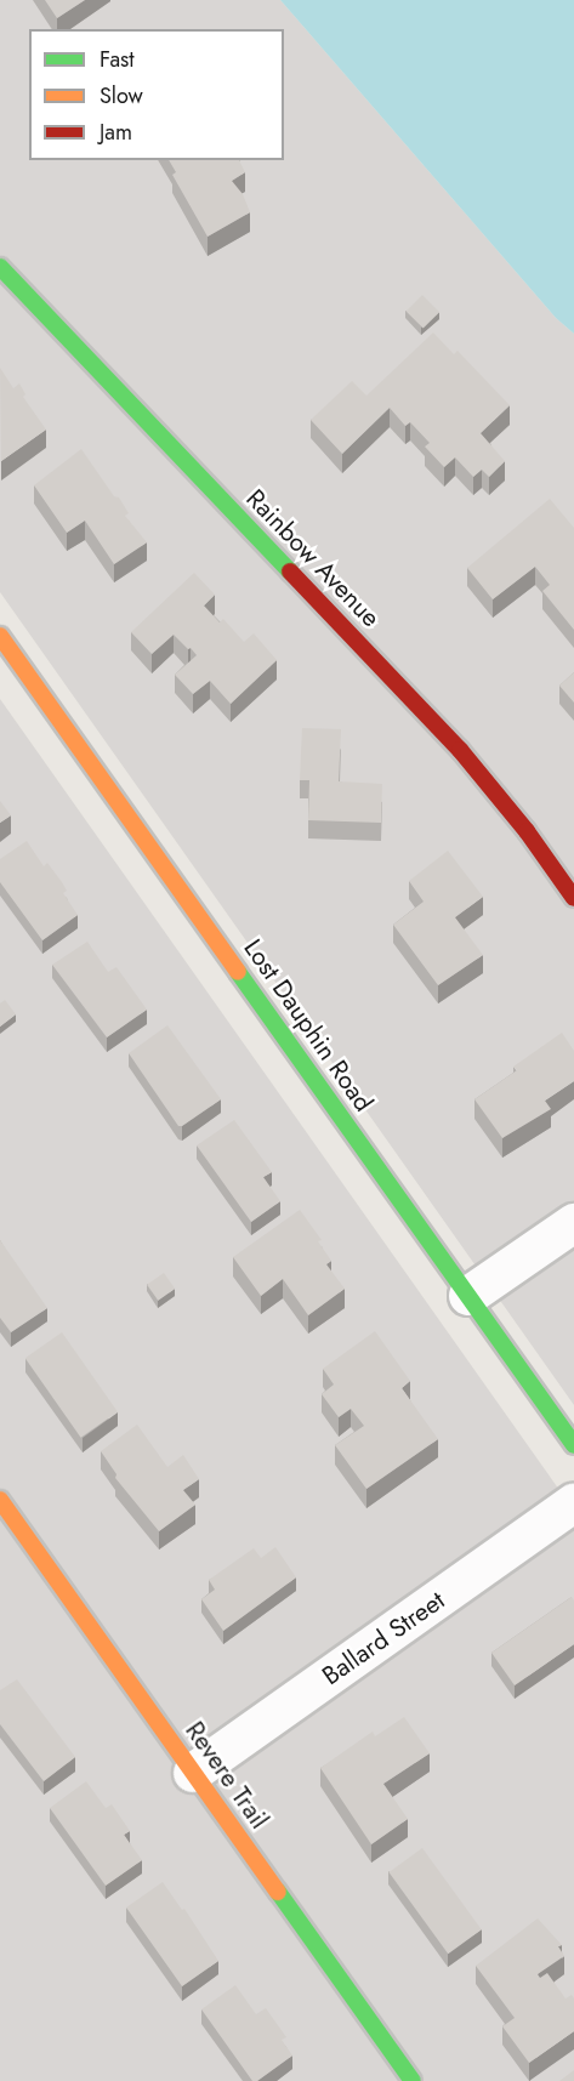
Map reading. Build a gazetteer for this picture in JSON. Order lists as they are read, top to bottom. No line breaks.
{"streets":{"street":["Rainbow Avenue","Lost Dauphin Road","Ballard Street","Revere Trail"]},"crossings":[["Ballard Street","Revere Trail"]],"legend":["Fast","Slow","Jam"]}
